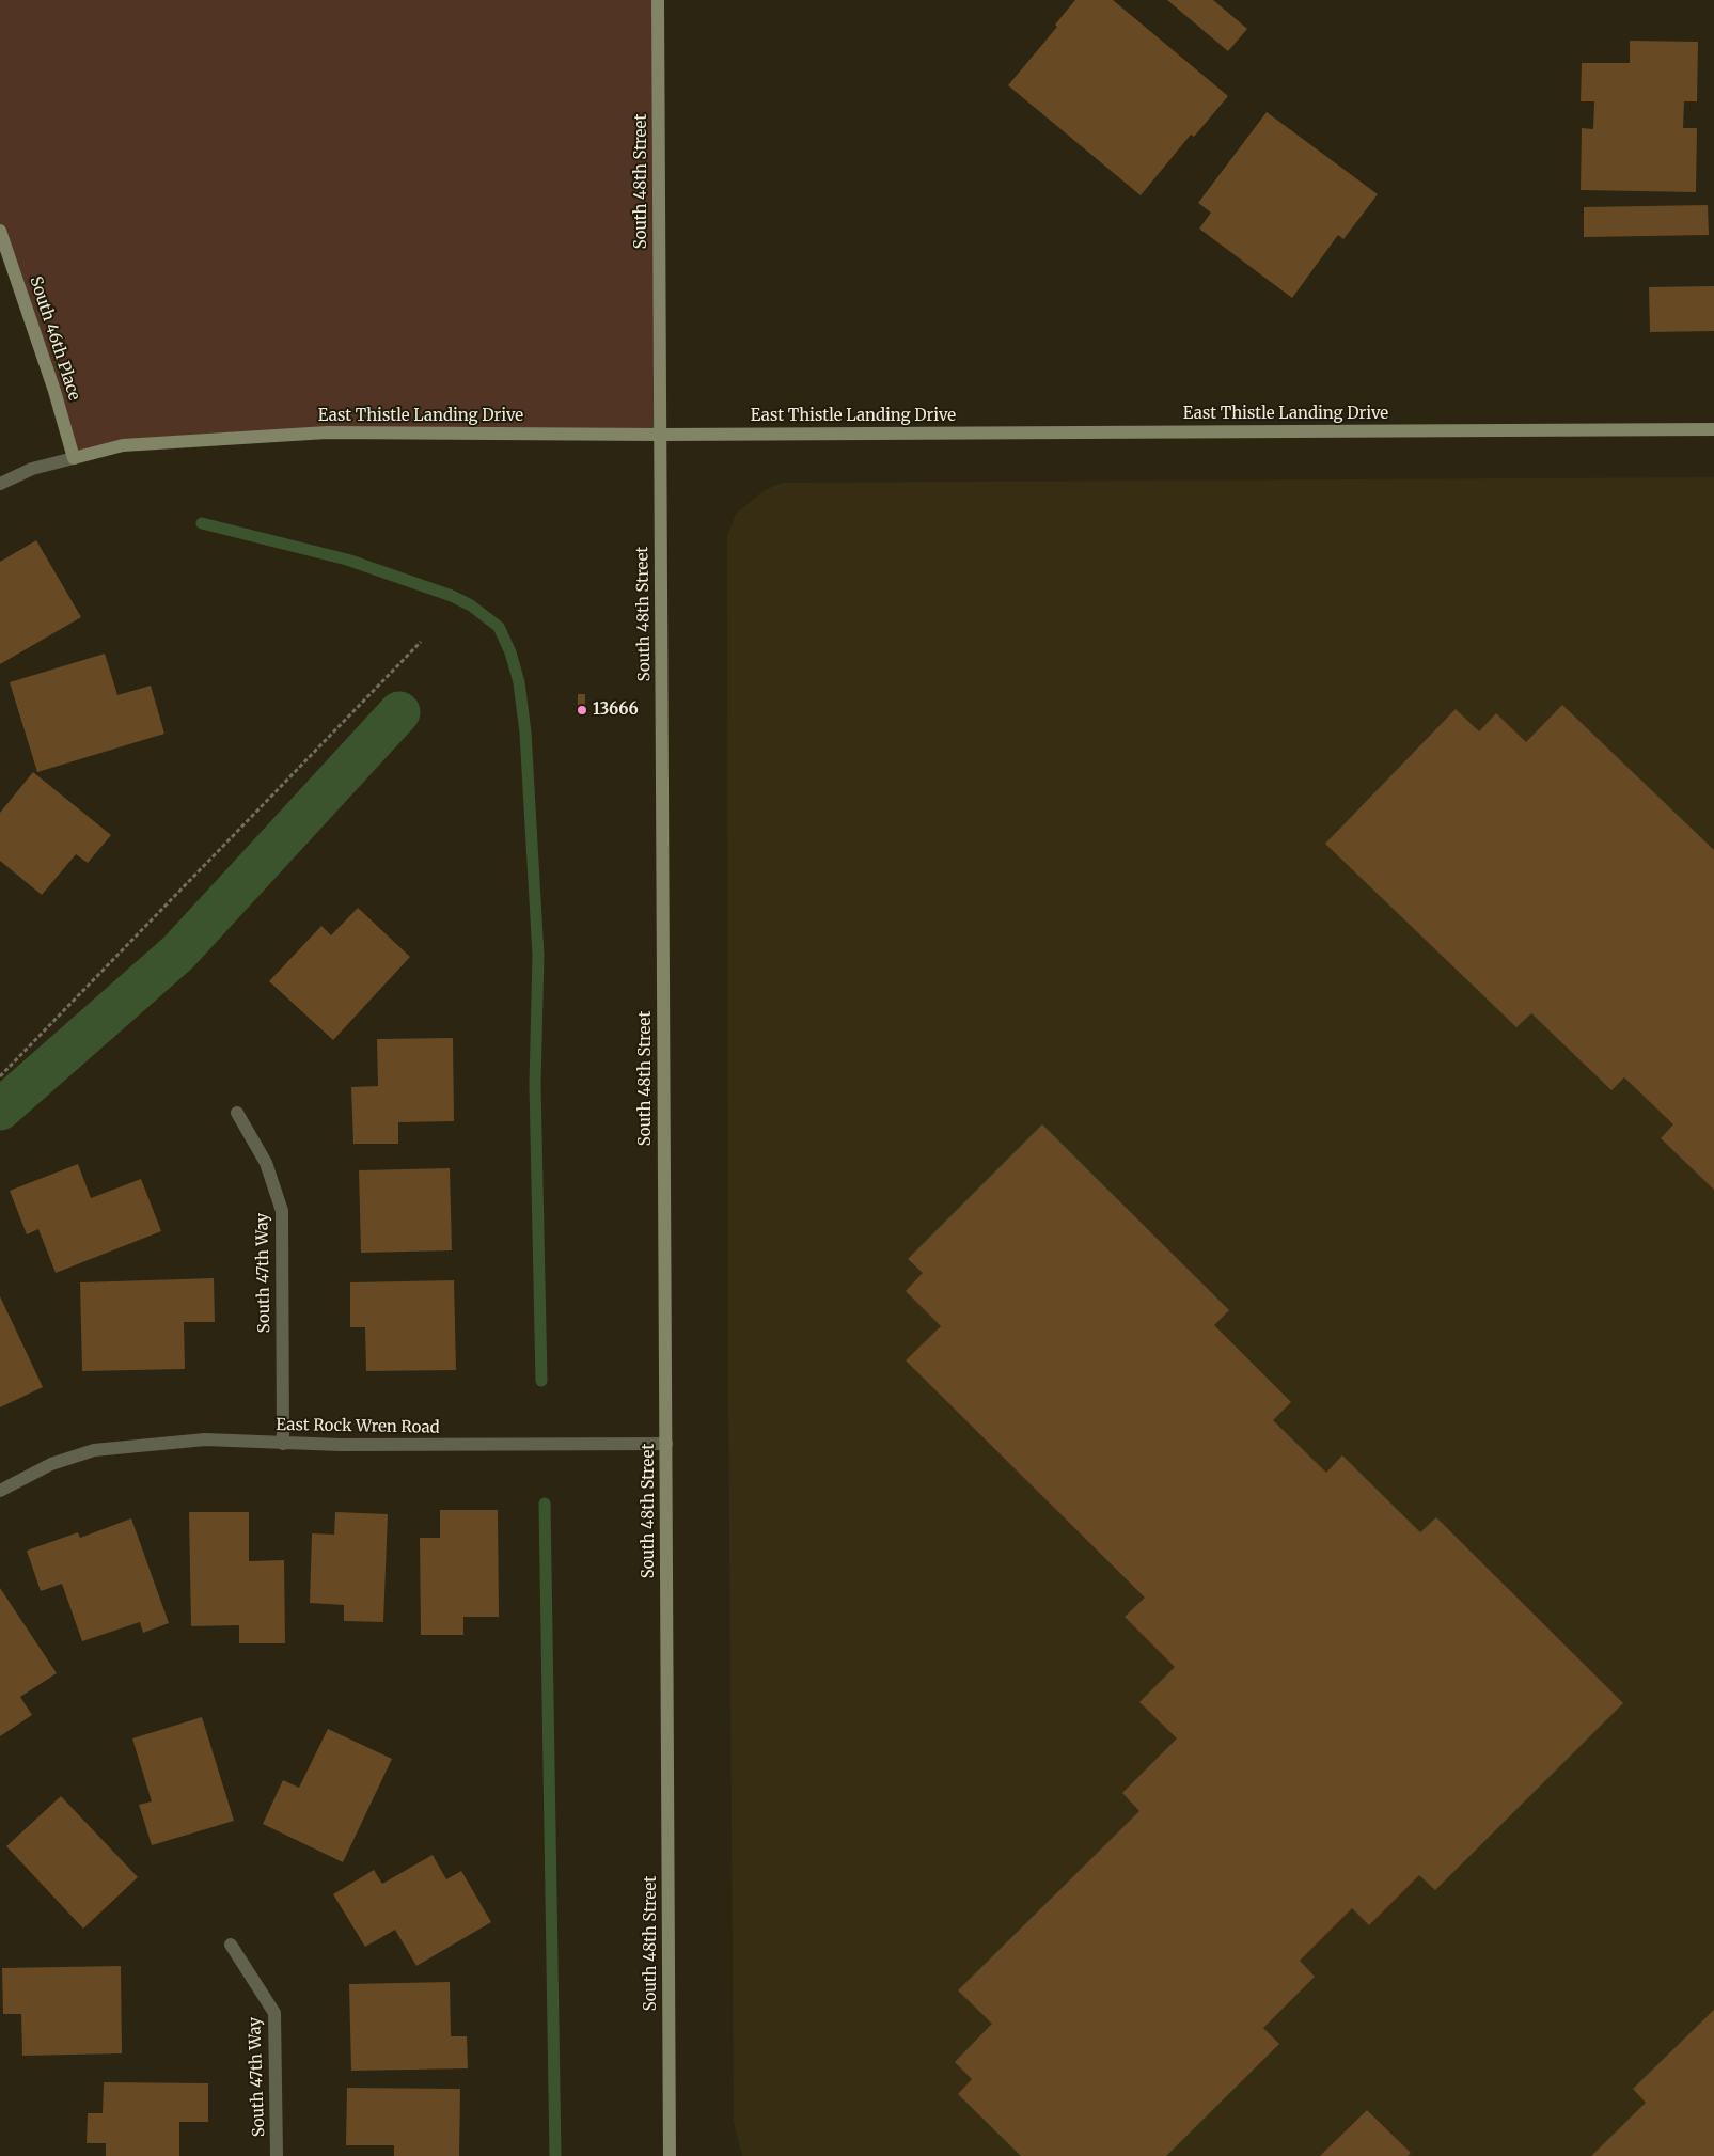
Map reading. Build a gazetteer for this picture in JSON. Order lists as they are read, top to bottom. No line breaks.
{"streets":{"main road":["South 48th Street","South 46th Place","East Thistle Landing Drive"],"street":["South 47th Way","East Rock Wren Road"]},"crossings":[["South 48th Street","East Thistle Landing Drive"],["South 48th Street","East Rock Wren Road"],["South 46th Place","East Thistle Landing Drive"],["South 47th Way","East Rock Wren Road"]],"places":["13666"]}
